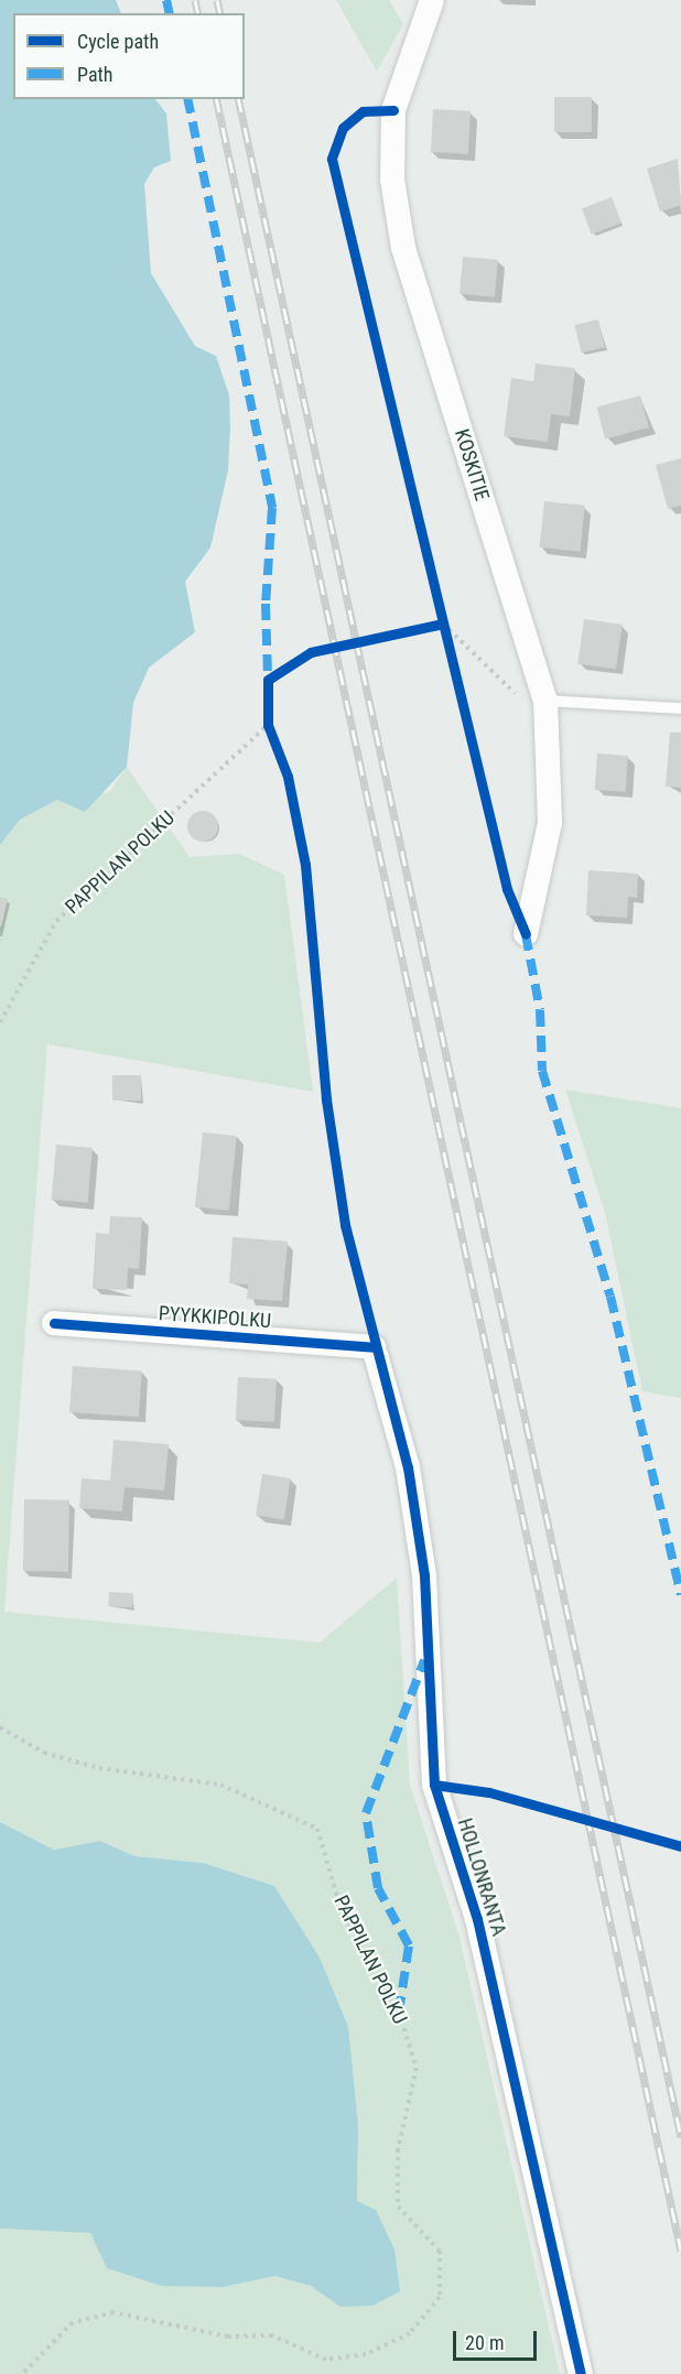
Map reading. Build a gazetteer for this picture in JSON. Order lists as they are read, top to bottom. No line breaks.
{"streets":{"street":["KOSKITIE","PYYKKIPOLKU","HOLLONRANTA"],"path":["PAPPILAN POLKU"]},"crossings":[["PYYKKIPOLKU","HOLLONRANTA"]],"legend":["Cycle path","Path"],"scale_bar":"20 m"}
